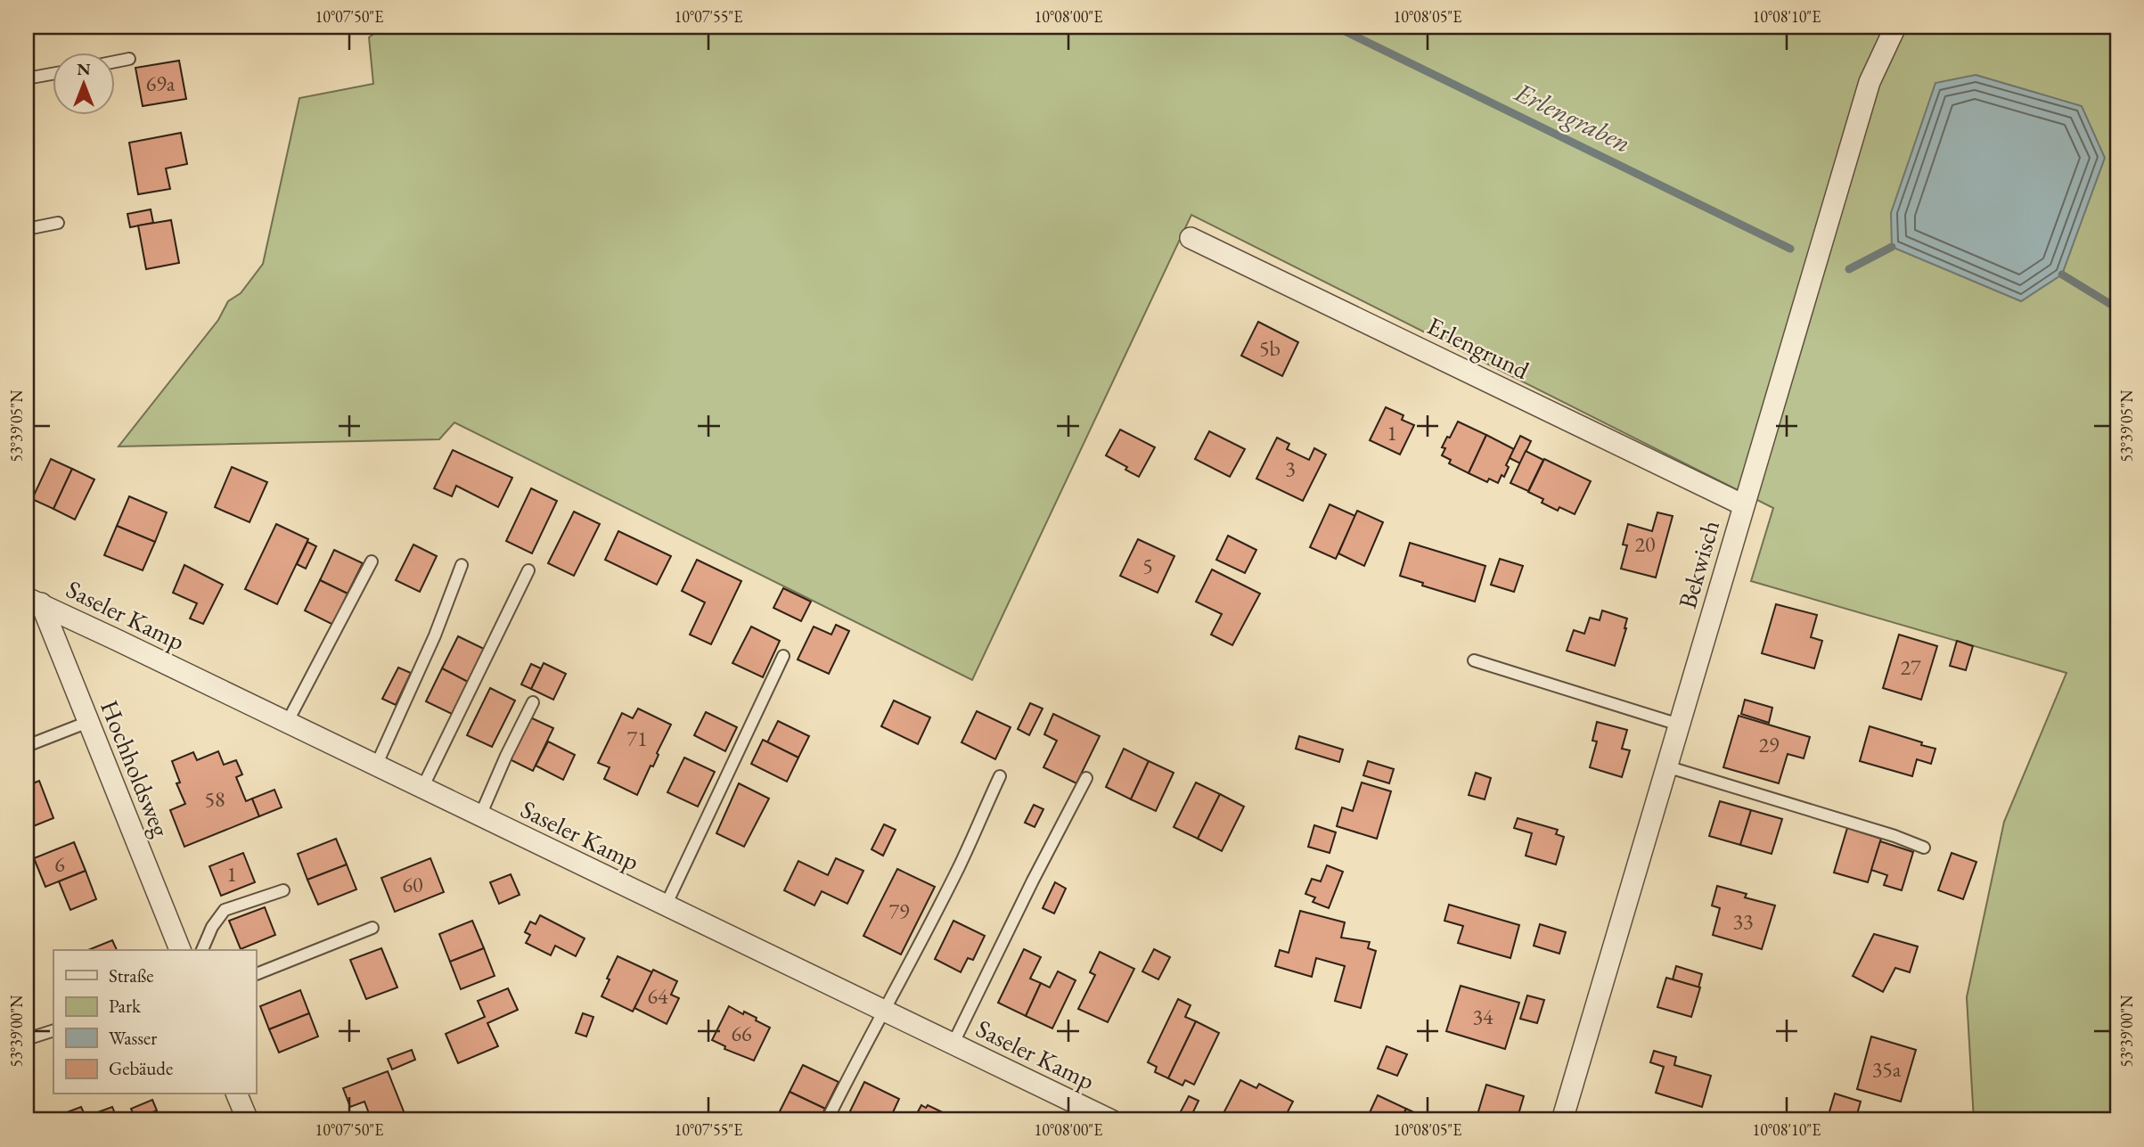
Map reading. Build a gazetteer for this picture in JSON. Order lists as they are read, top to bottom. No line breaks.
{"streets":{"street":["Erlengrund","Bekwisch","Saseler Kamp","Hochholdsweg"]},"crossings":[["Erlengrund","Bekwisch"],["Saseler Kamp","Hochholdsweg"]],"water":["Erlengraben"],"house_numbers":["69a","5b","1","3","20","5","27","71","29","58","6","1","60","79","33","64","34","66","35a"],"legend":["Straße","Park","Wasser","Gebäude"],"north":"top","coordinates":["10°07'50\"E","10°07'55\"E","10°08'00\"E","10°08'05\"E","10°08'10\"E","53°39'05\"N","53°39'00\"N"]}
